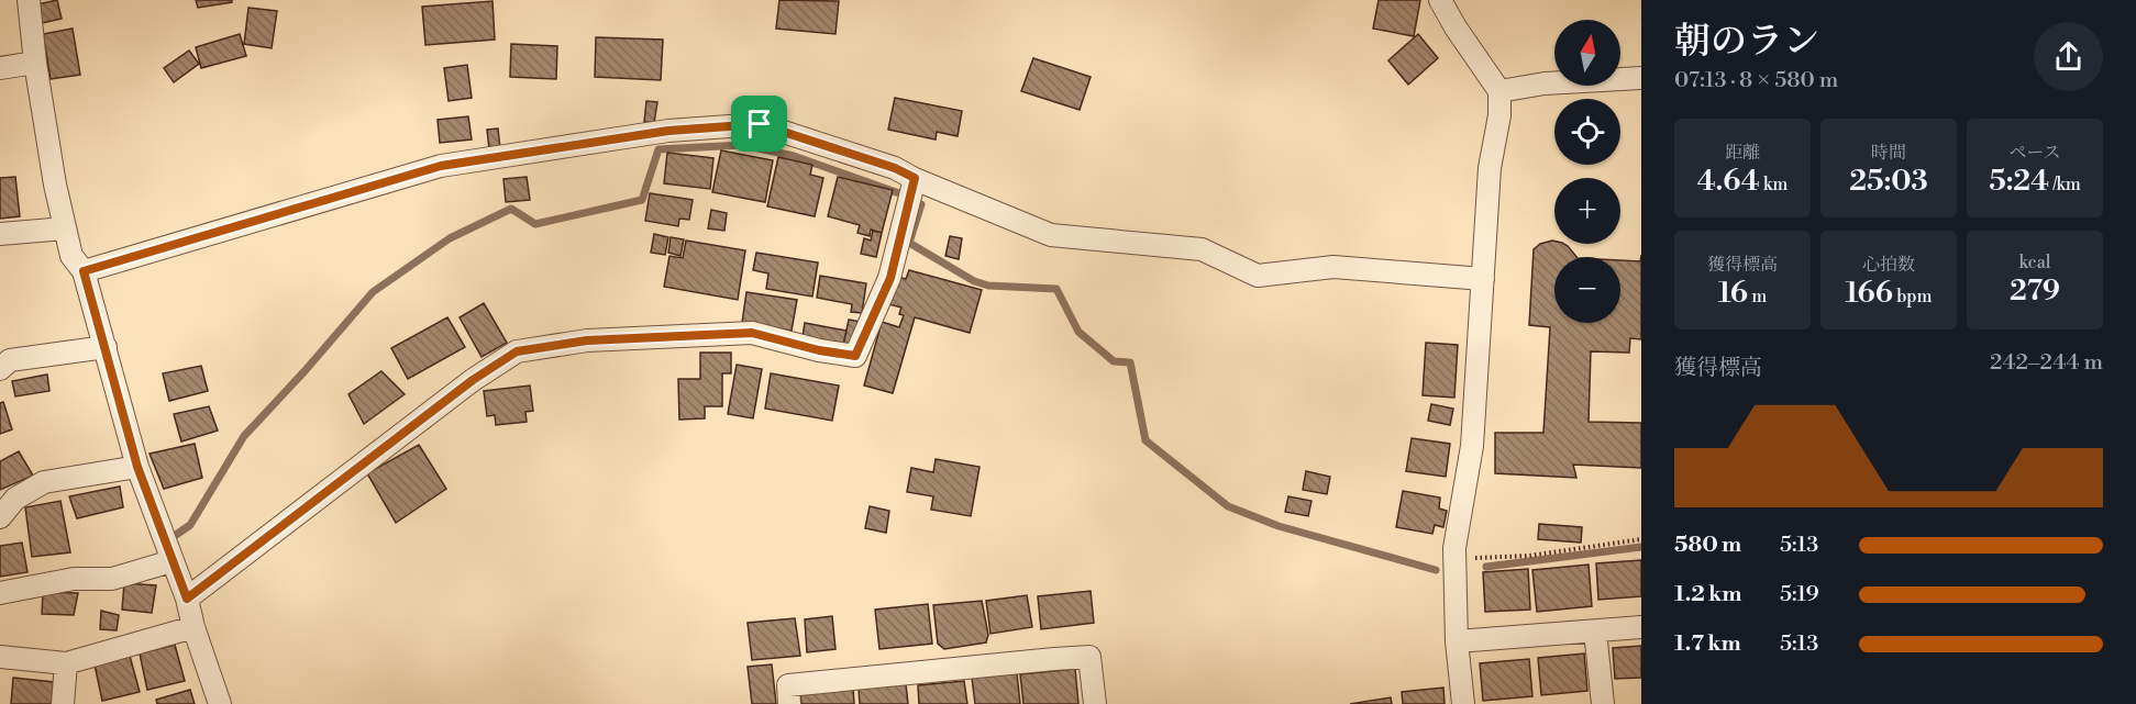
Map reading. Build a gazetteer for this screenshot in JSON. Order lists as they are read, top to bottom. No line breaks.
{"north":"top","page":{"heading":["朝のラン","07:13 · 8 × 580 m"],"map_buttons":["+","−"],"stats":[["距離","4.64 km"],["時間","25:03"],["ペース","5:24 /km"],["獲得標高","16 m"],["心拍数","166 bpm"],["kcal","279"]],"chart":["獲得標高","242–244 m"],"list":[{"name":"580 m","note":"5:13"},{"name":"1.2 km","note":"5:19"},{"name":"1.7 km","note":"5:13"}]}}
